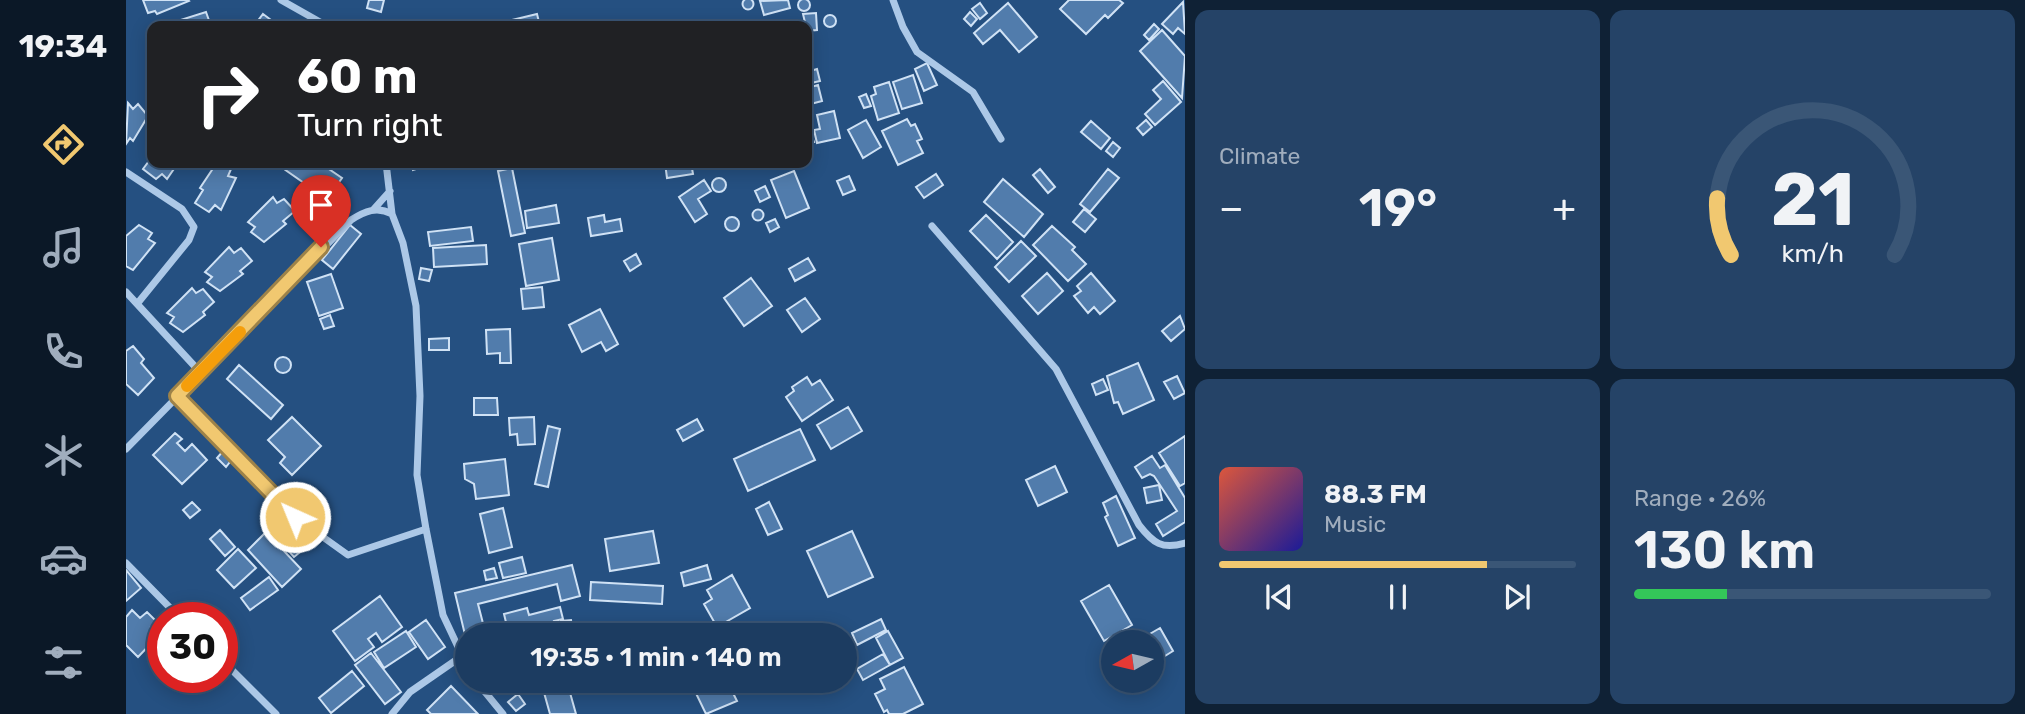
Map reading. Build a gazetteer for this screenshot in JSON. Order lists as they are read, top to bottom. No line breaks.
{"north":"left","page":{"tabs":"19:34","tile":["Climate",["Range · 26%","130 km"]],"turn":["60 m","Turn right"],"heat":["−","19°","+"],"song":["88.3 FM","Music"],"limit":"30","trip":"19:35 · 1 min · 140 m","gauge":["21","km/h"]}}
